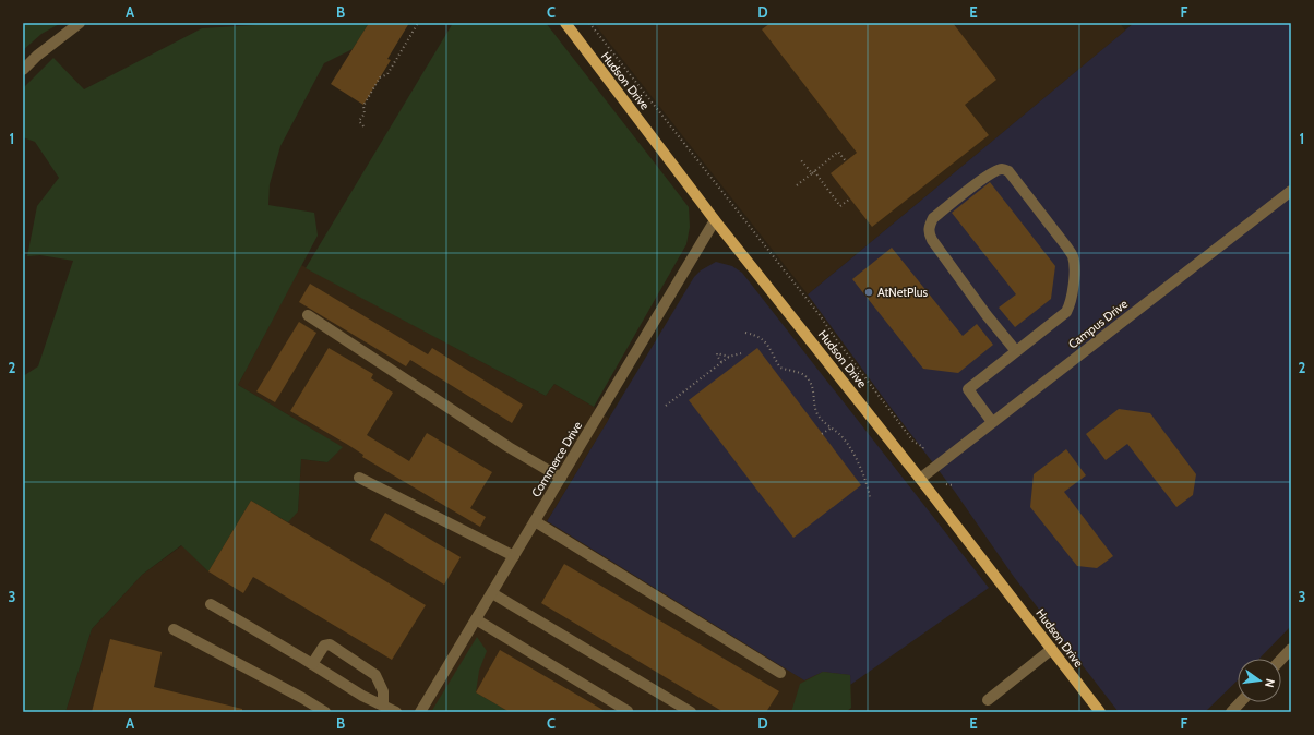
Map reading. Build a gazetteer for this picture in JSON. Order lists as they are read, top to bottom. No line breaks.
{"streets":{"main road":["Hudson Drive"],"street":["Campus Drive","Commerce Drive"]},"crossings":[["Hudson Drive","Campus Drive"],["Hudson Drive","Commerce Drive"]],"places":["AtNetPlus"],"north":"right","grid":{"columns":["A","B","C","D","E","F"],"rows":["1","2","3"]}}
